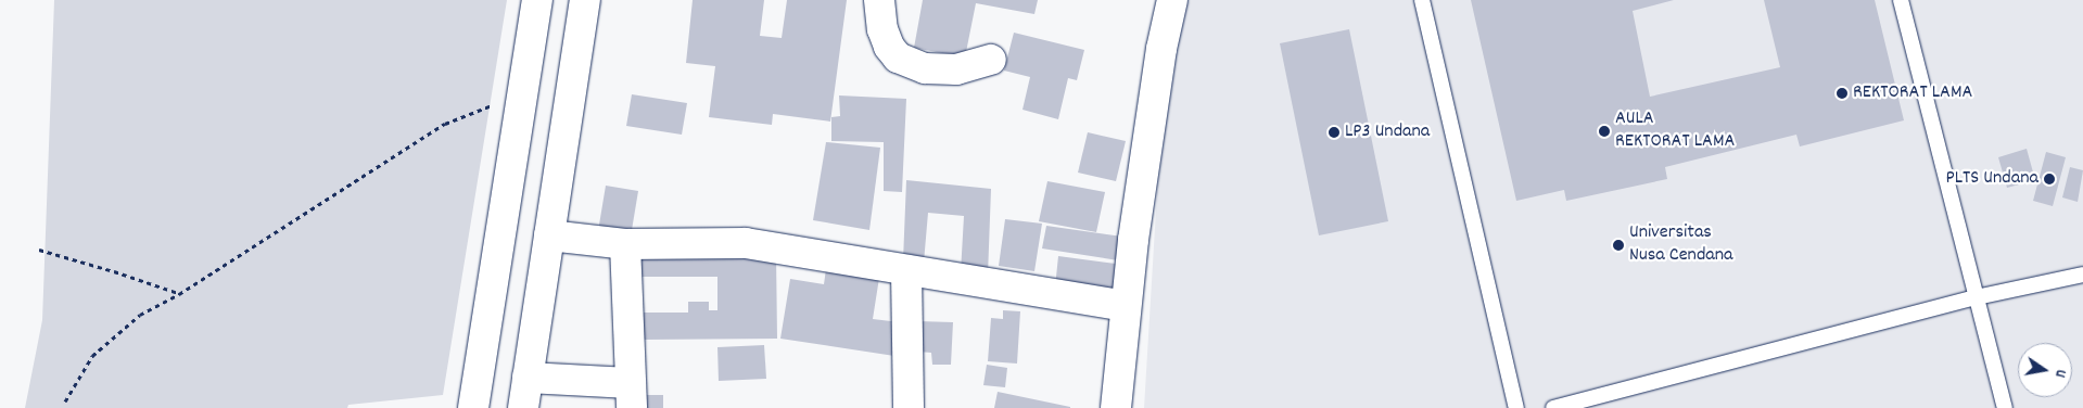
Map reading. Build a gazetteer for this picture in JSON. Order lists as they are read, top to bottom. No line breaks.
{"places":["REKTORAT LAMA","AULA REKTORAT LAMA","LP3 Undana","PLTS Undana","Universitas Nusa Cendana"],"north":"right"}
